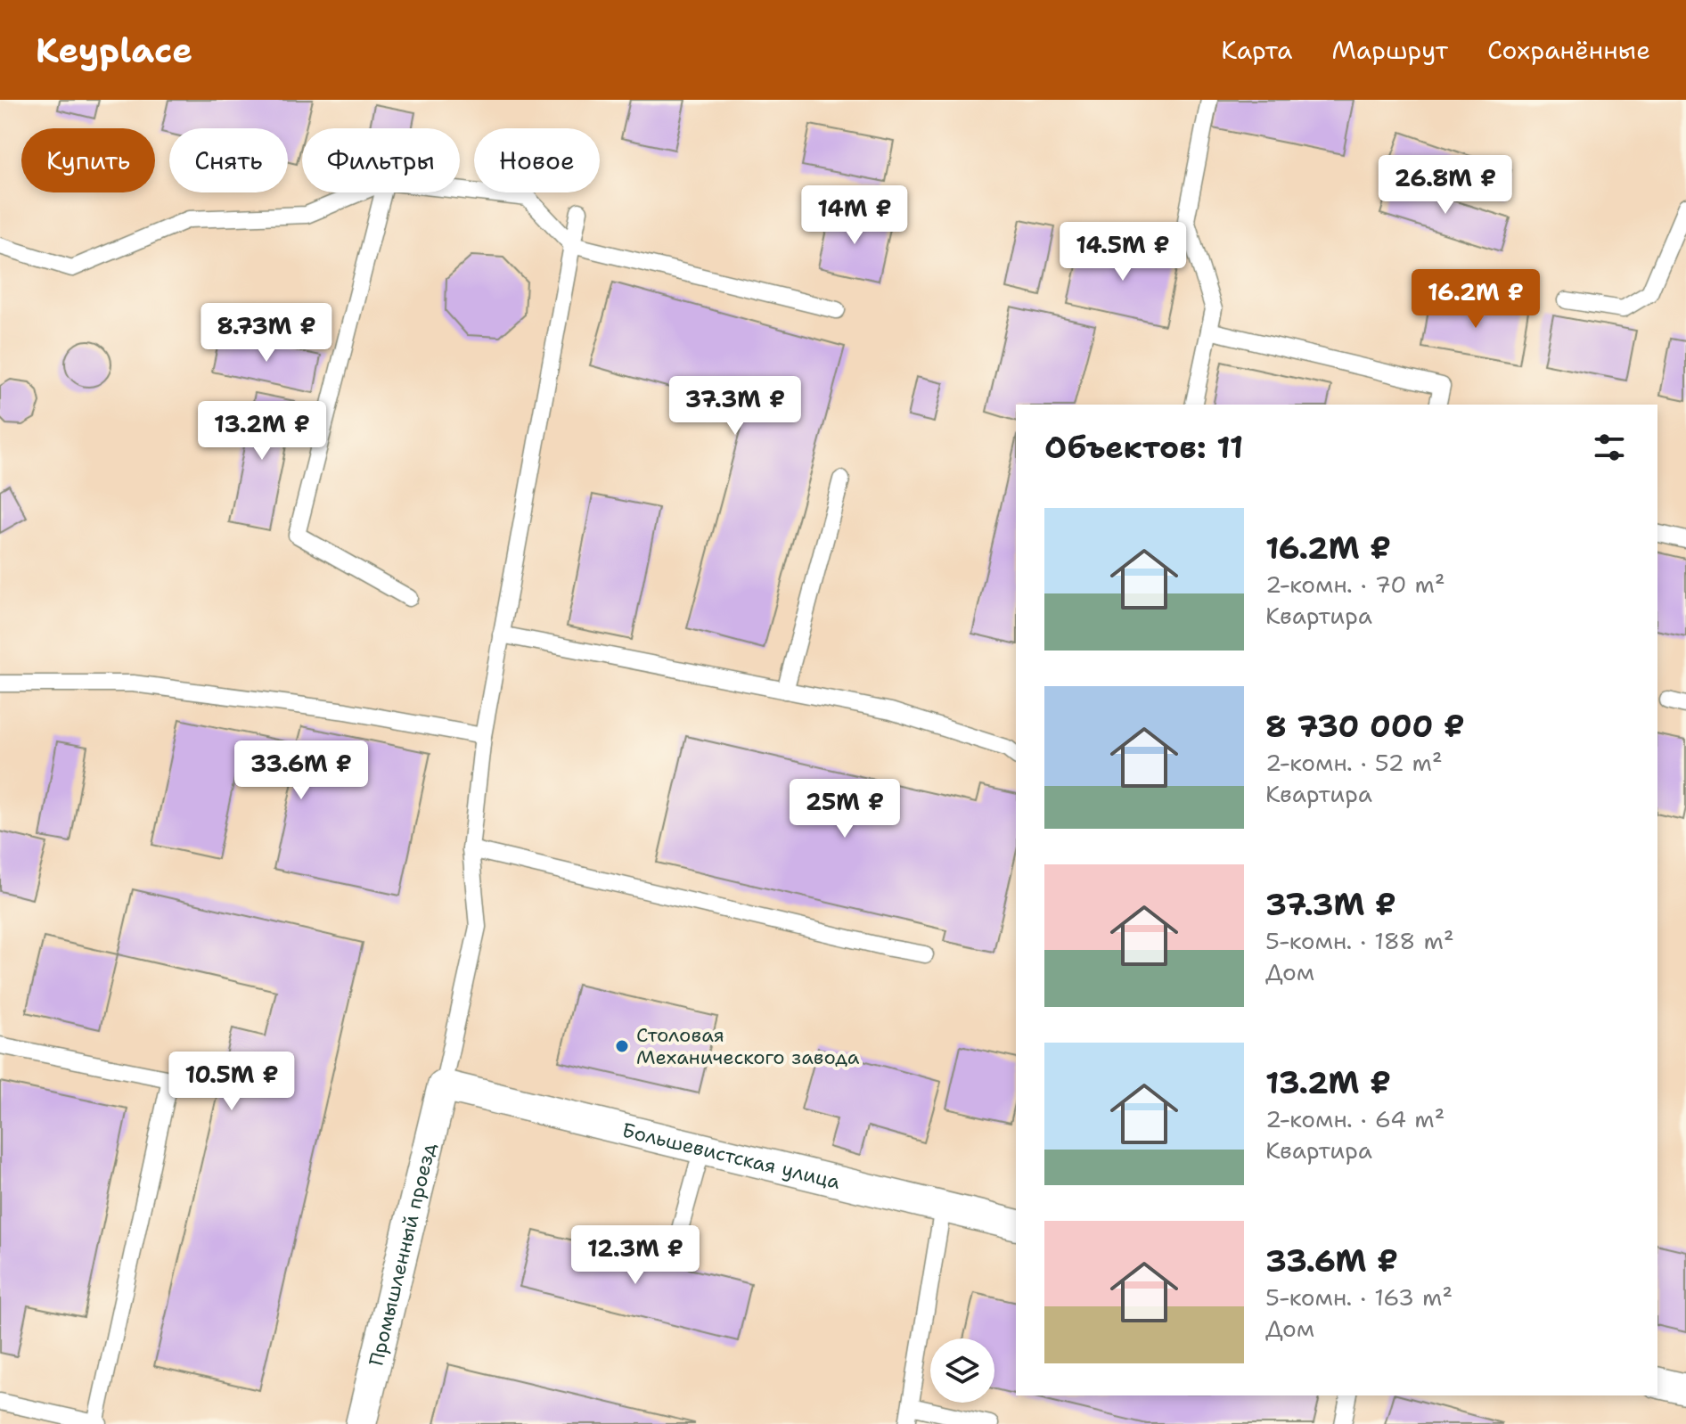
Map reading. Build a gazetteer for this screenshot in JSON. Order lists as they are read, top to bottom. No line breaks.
{"streets":{"street":["Большевистская улица","Промышленный проезд"]},"crossings":[["Большевистская улица","Промышленный проезд"]],"places":["Столовая Механического завода"],"page":{"header":"Keyplace","nav":["Карта","Маршрут","Сохранённые"],"chip":["Купить","Снять","Фильтры","Новое"],"price":["26.8M ₽","14M ₽","14.5M ₽","16.2M ₽","8.73M ₽","37.3M ₽","13.2M ₽","33.6M ₽","25M ₽","10.5M ₽","12.3M ₽"],"heading":"Объектов: 11","list":[{"name":"16.2M ₽","note":"2-комн. · 70 m² · Квартира"},{"name":"8 730 000 ₽","note":"2-комн. · 52 m² · Квартира"},{"name":"37.3M ₽","note":"5-комн. · 188 m² · Дом"},{"name":"13.2M ₽","note":"2-комн. · 64 m² · Квартира"},{"name":"33.6M ₽","note":"5-комн. · 163 m² · Дом"}]}}
